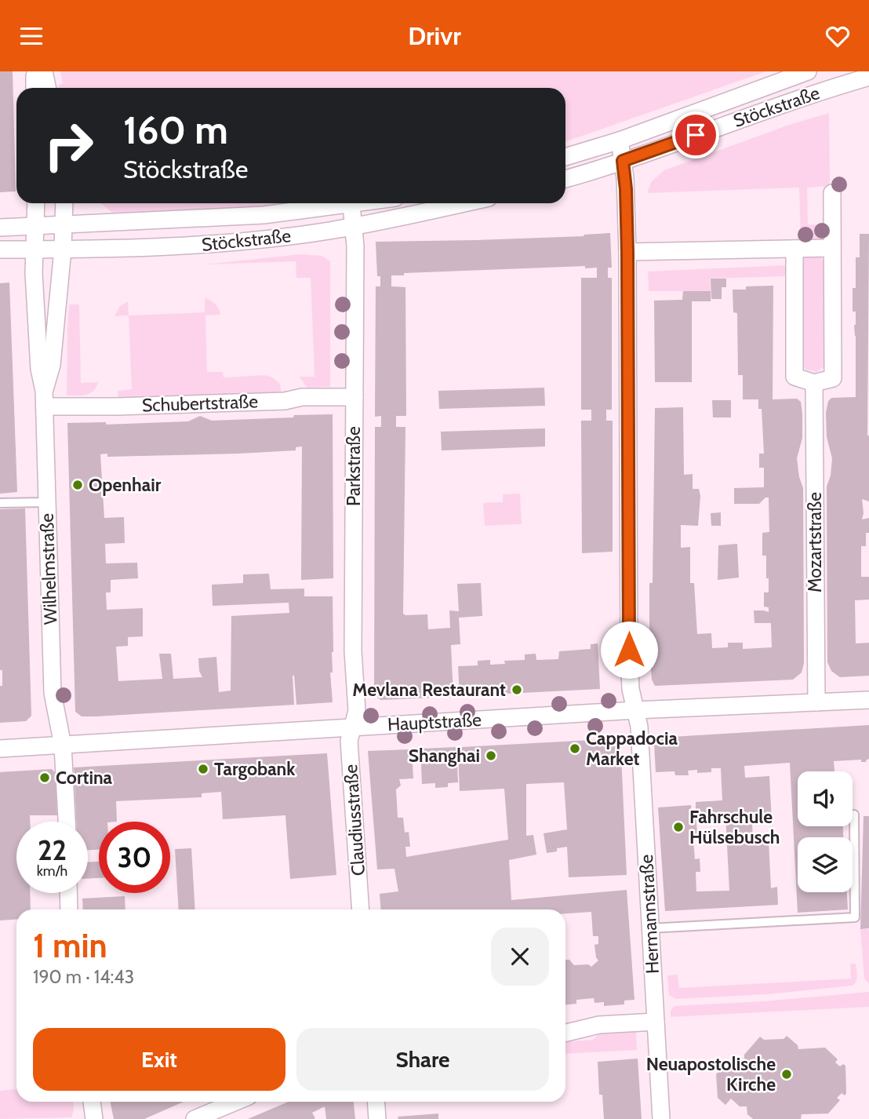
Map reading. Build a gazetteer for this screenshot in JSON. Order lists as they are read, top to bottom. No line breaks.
{"streets":{"street":["Stöckstraße","Schubertstraße","Parkstraße","Mozartstraße","Wilhelmstraße","Hauptstraße","Claudiusstraße","Hermannstraße"]},"crossings":[["Stöckstraße","Parkstraße"],["Stöckstraße","Wilhelmstraße"],["Stöckstraße","Hermannstraße"],["Schubertstraße","Parkstraße"],["Schubertstraße","Wilhelmstraße"],["Parkstraße","Hauptstraße"],["Parkstraße","Claudiusstraße"],["Mozartstraße","Hauptstraße"],["Wilhelmstraße","Hauptstraße"],["Hauptstraße","Claudiusstraße"],["Hauptstraße","Hermannstraße"]],"places":["Openhair","Mevlana Restaurant","Cappadocia Market","Shanghai","Targobank","Cortina","Fahrschule Hülsebusch","Neuapostolische Kirche"],"page":{"header":"Drivr","turn":["160 m","Stöckstraße"],"speed":"22 km/h","limit":"30","heading":["1 min","190 m · 14:43"],"buttons":["Exit","Share"]}}
